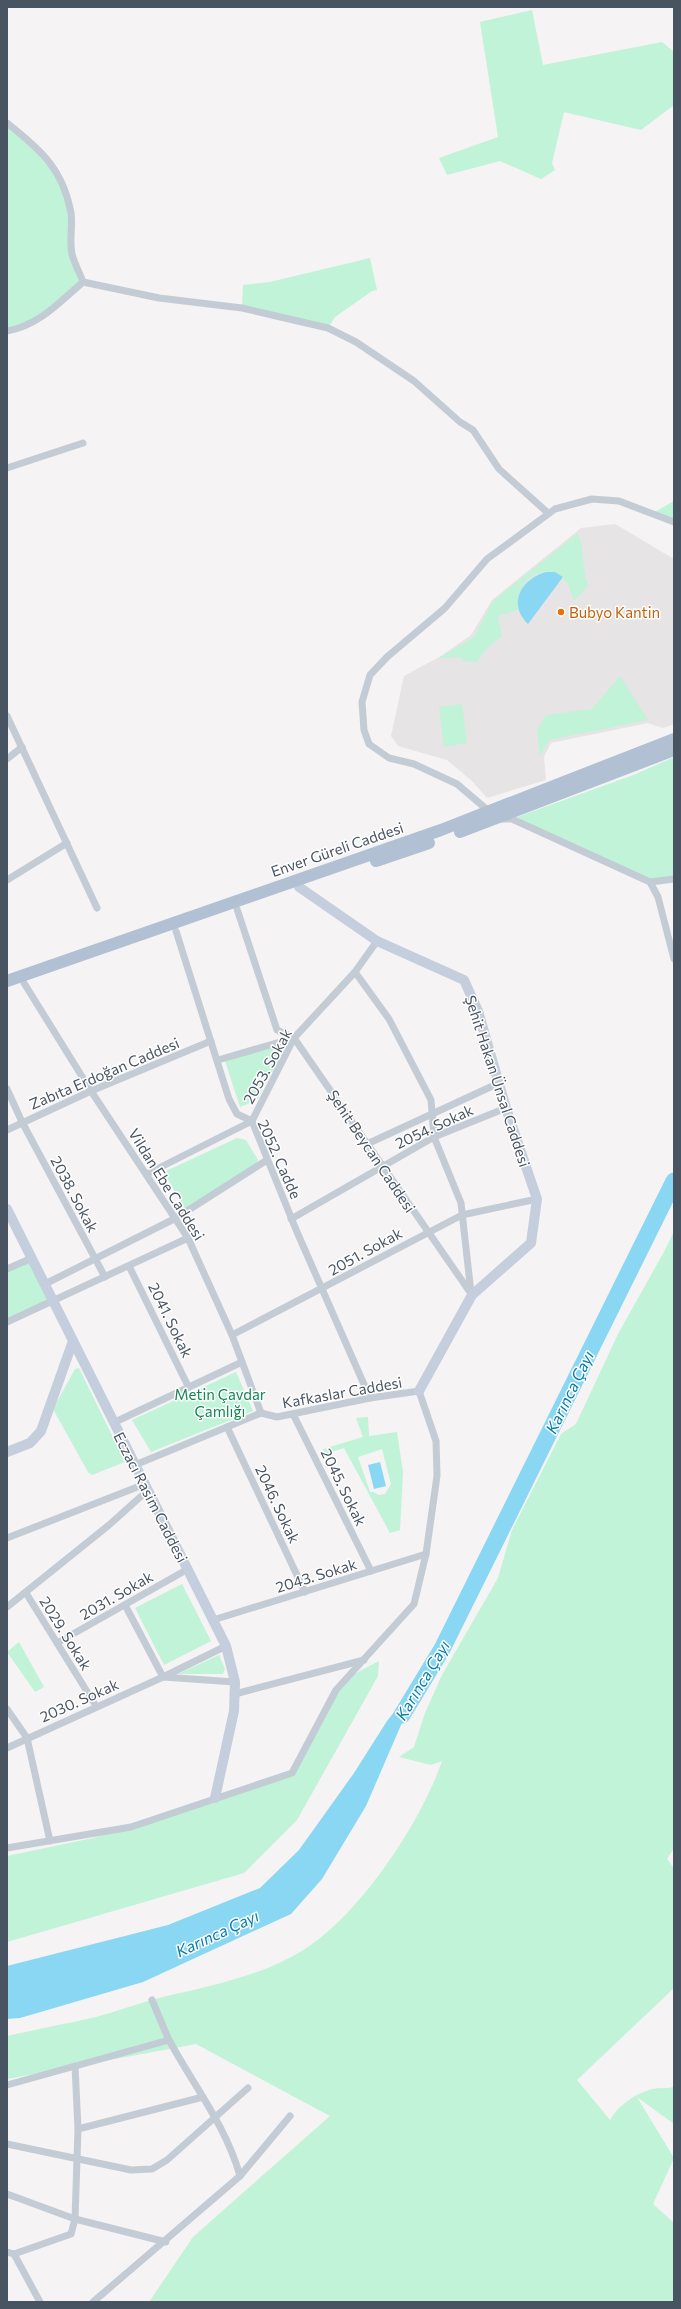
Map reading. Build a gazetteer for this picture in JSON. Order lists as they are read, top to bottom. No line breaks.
{"streets":{"main road":["Enver Güreli Caddesi","Şehit Hakan Ünsal Caddesi","Eczacı Rasim Caddesi"],"street":["2053. Sokak","Zabıta Erdoğan Caddesi","2054. Sokak","Şehit Beycan Caddesi","2052. Cadde","Vildan Ebe Caddesi","2038. Sokak","2051. Sokak","2041. Sokak","Kafkaslar Caddesi","2045. Sokak","2046. Sokak","2043. Sokak","2031. Sokak","2029. Sokak","2030. Sokak"]},"crossings":[["Enver Güreli Caddesi","Şehit Hakan Ünsal Caddesi"],["Enver Güreli Caddesi","2052. Cadde"],["Enver Güreli Caddesi","Vildan Ebe Caddesi"],["2053. Sokak","Şehit Hakan Ünsal Caddesi"],["2053. Sokak","Şehit Beycan Caddesi"],["2053. Sokak","2052. Cadde"],["Zabıta Erdoğan Caddesi","2052. Cadde"],["Zabıta Erdoğan Caddesi","Vildan Ebe Caddesi"],["Zabıta Erdoğan Caddesi","2038. Sokak"],["Şehit Hakan Ünsal Caddesi","2054. Sokak"],["Şehit Hakan Ünsal Caddesi","Şehit Beycan Caddesi"],["Şehit Hakan Ünsal Caddesi","2051. Sokak"],["2054. Sokak","Şehit Beycan Caddesi"],["2054. Sokak","2052. Cadde"],["Şehit Beycan Caddesi","2051. Sokak"],["2052. Cadde","2051. Sokak"],["2052. Cadde","Kafkaslar Caddesi"],["Vildan Ebe Caddesi","2051. Sokak"],["Vildan Ebe Caddesi","Kafkaslar Caddesi"],["Kafkaslar Caddesi","2045. Sokak"],["2045. Sokak","2043. Sokak"],["Eczacı Rasim Caddesi","2043. Sokak"],["Eczacı Rasim Caddesi","2031. Sokak"],["Eczacı Rasim Caddesi","2030. Sokak"],["2046. Sokak","2043. Sokak"],["2031. Sokak","2029. Sokak"],["2029. Sokak","2030. Sokak"]],"water":["Karınca Çayı"],"parks":["Metin Çavdar Çamlığı"],"places":["Bubyo Kantin"]}
